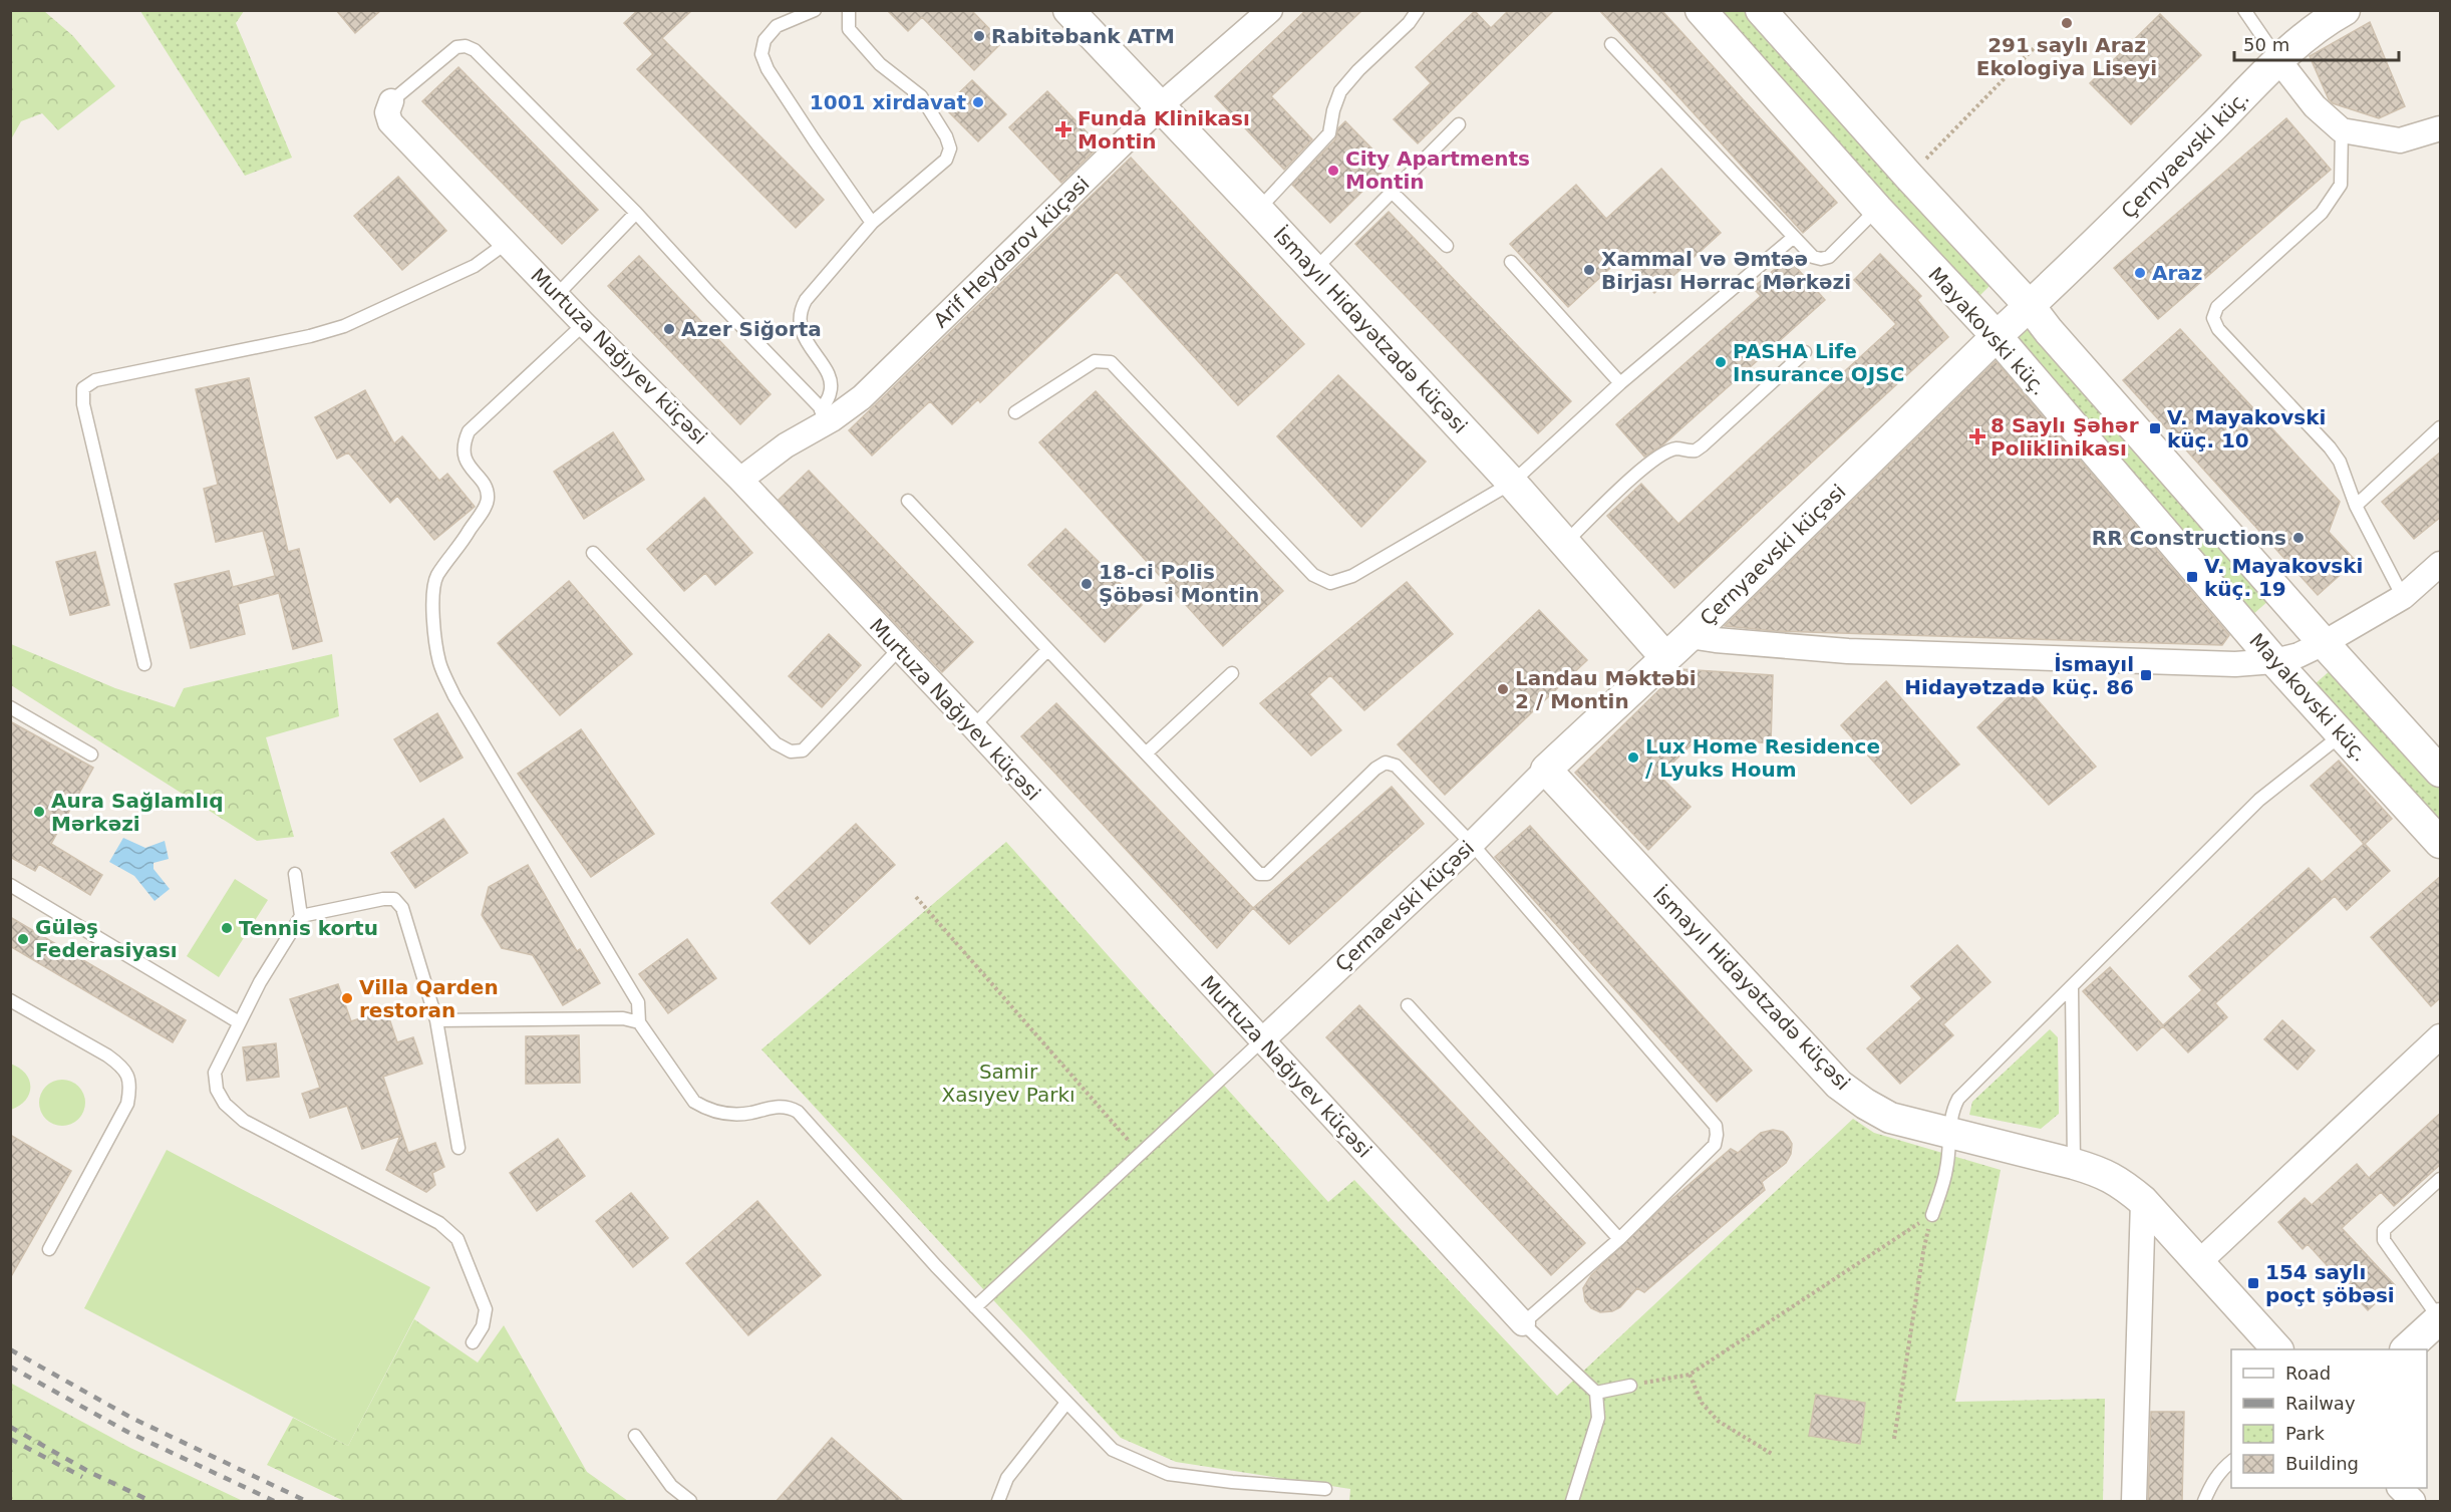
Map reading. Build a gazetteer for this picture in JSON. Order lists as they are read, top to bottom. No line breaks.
{"streets":{"street":["Çernyaevski küç.","Arif Heydərov küçəsi","İsmayıl Hidayətzadə küçəsi","Mayakovski küç.","Murtuza Nağıyev küçəsi","Çernyaevski küçəsi","Çernaevski küçəsi"]},"crossings":[["Çernyaevski küç.","Mayakovski küç."],["Çernyaevski küç.","Çernyaevski küçəsi"],["Arif Heydərov küçəsi","İsmayıl Hidayətzadə küçəsi"],["Arif Heydərov küçəsi","Murtuza Nağıyev küçəsi"],["İsmayıl Hidayətzadə küçəsi","Çernyaevski küçəsi"],["İsmayıl Hidayətzadə küçəsi","Çernaevski küçəsi"],["Mayakovski küç.","Çernyaevski küçəsi"],["Murtuza Nağıyev küçəsi","Çernaevski küçəsi"],["Çernyaevski küçəsi","Çernaevski küçəsi"]],"parks":["Samir Xasıyev Parkı"],"places":{"other":["291 saylı Araz Ekologiya Liseyi","Rabitəbank ATM","1001 xirdavat","City Apartments Montin","Xammal və Əmtəə Birjası Hərrac Mərkəzi","Araz","Azer Siğorta","PASHA Life Insurance OJSC","RR Constructions","18-ci Polis Şöbəsi Montin","Landau Məktəbi 2 / Montin","Lux Home Residence / Lyuks Houm","Aura Sağlamlıq Mərkəzi","Tennis kortu","Güləş Federasiyası","Villa Qarden restoran"],"health":["Funda Klinikası Montin","8 Saylı Şəhər Poliklinikası"],"transit":["V. Mayakovski küç. 10","V. Mayakovski küç. 19","İsmayıl Hidayətzadə küç. 86","154 saylı poçt şöbəsi"]},"legend":["Road","Railway","Park","Building"],"scale_bar":"50 m"}
